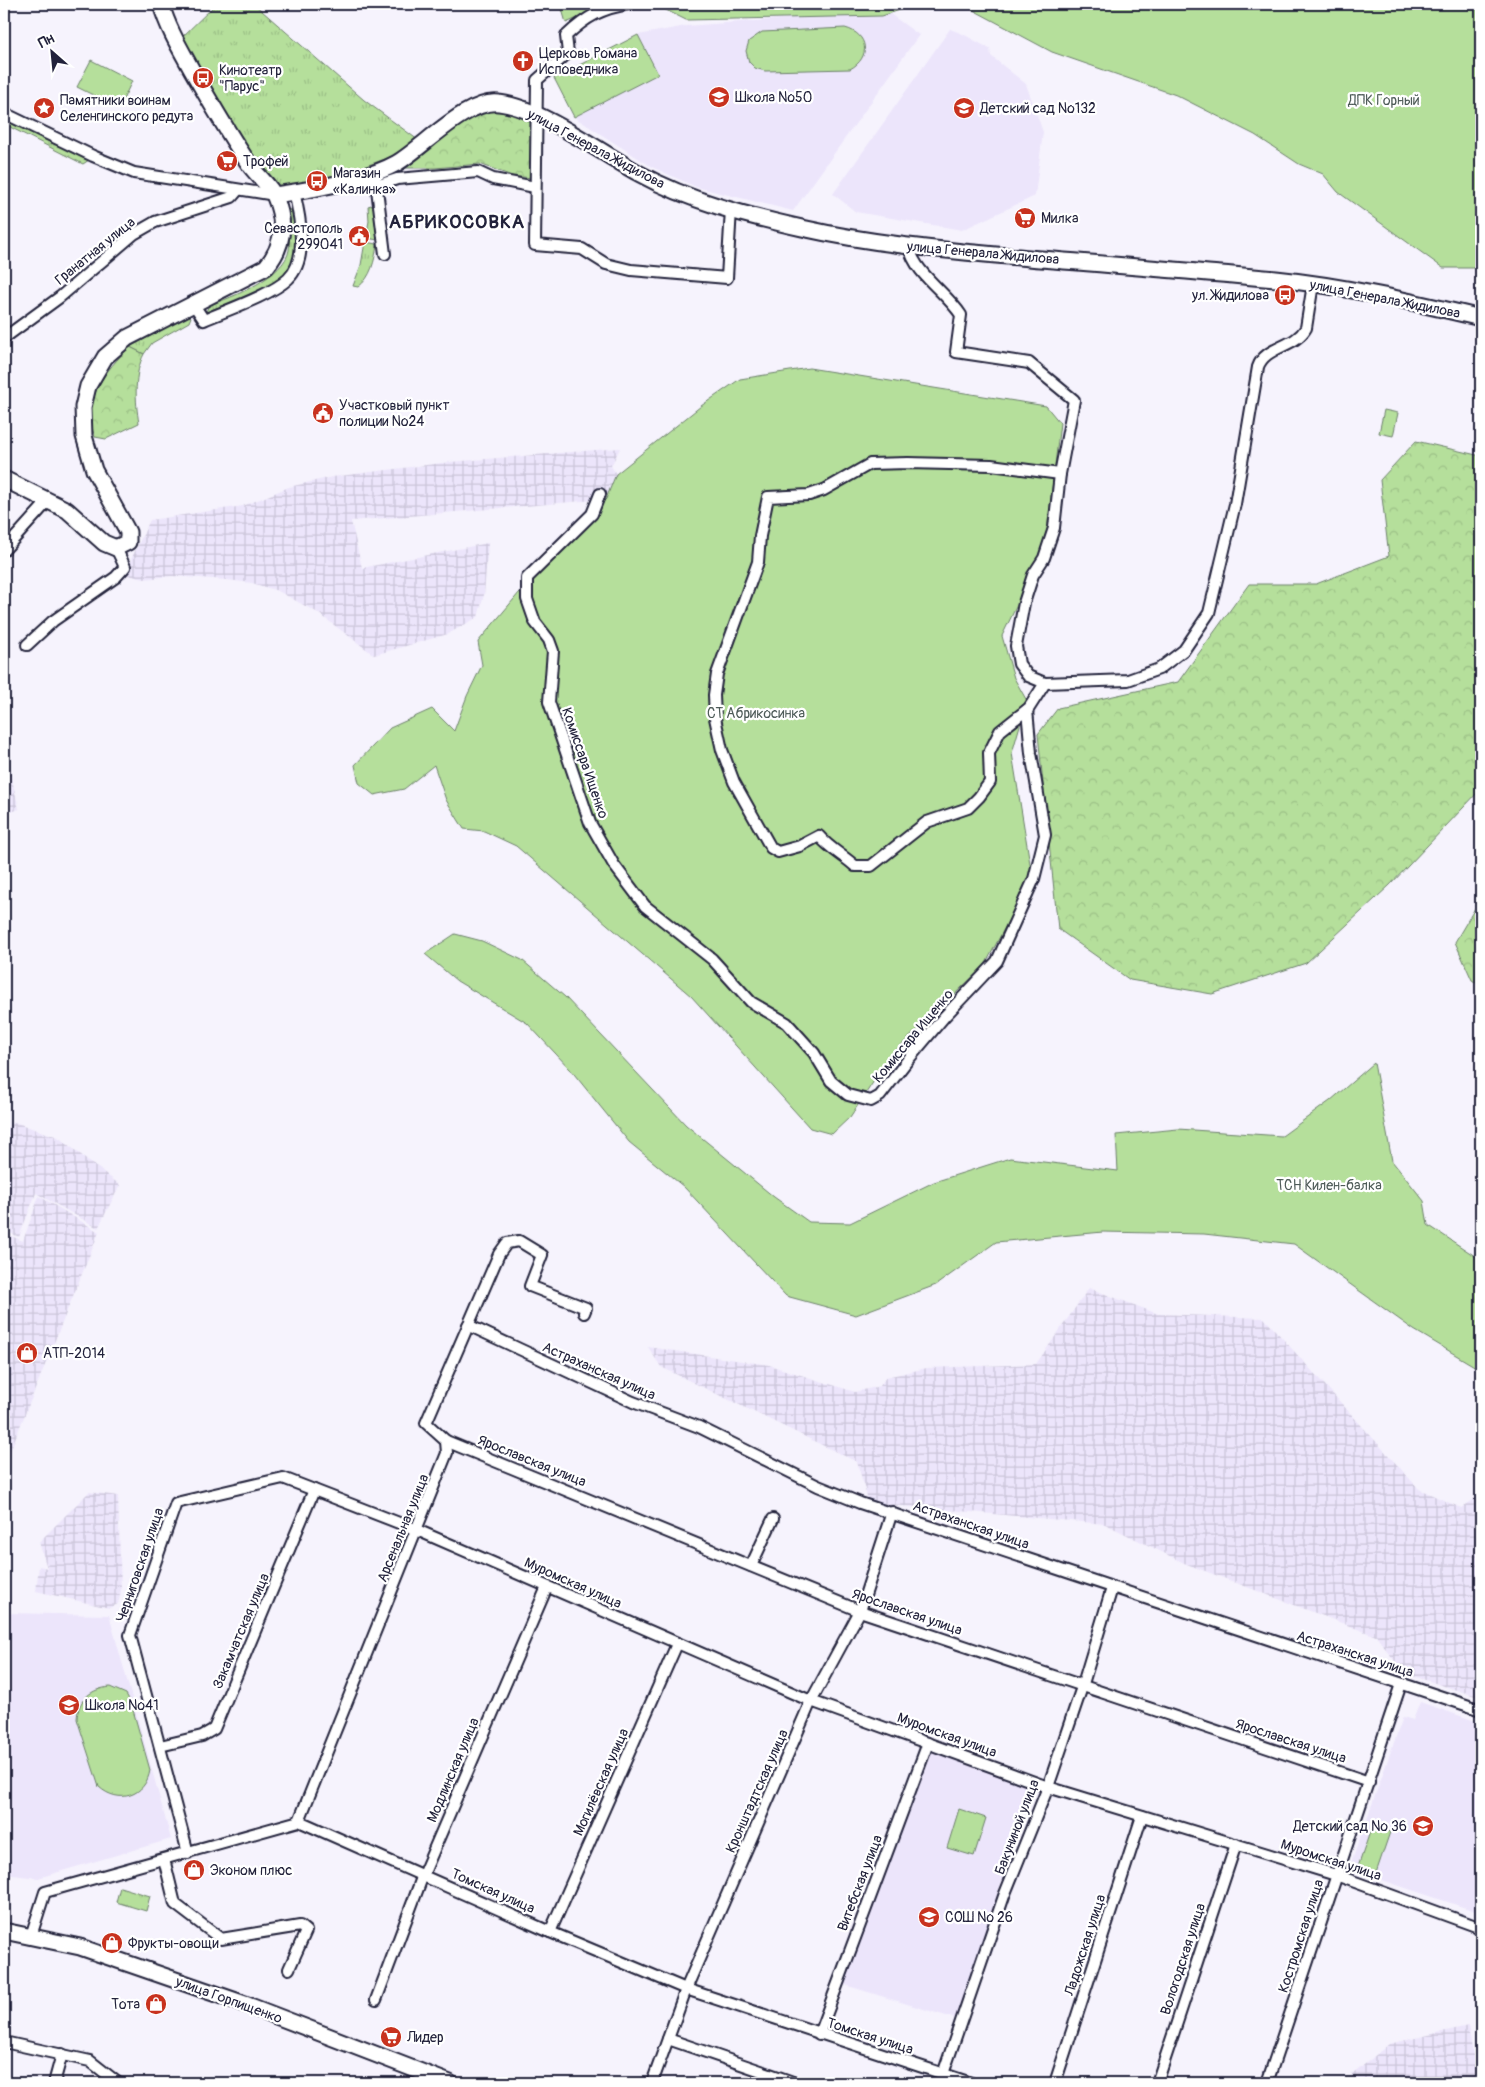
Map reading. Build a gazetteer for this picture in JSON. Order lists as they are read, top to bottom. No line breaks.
{"streets":{"main road":["улица Генерала Жидилова","улица Горпищенко"],"street":["Гранатная улица","Комиссара Ищенко","Астраханская улица","Ярославская улица","Арсенальная улица","Черниговская улица","Муромская улица","Закамчатская улица","Модлинская улица","Могилёвская улица","Кронштадтская улица","Бакуниной улица","Витебская улица","Томская улица","Костромская улица","Ладожская улица","Вологодская улица"]},"crossings":[["Астраханская улица","Кронштадтская улица"],["Астраханская улица","Бакуниной улица"],["Астраханская улица","Костромская улица"],["Ярославская улица","Арсенальная улица"],["Ярославская улица","Кронштадтская улица"],["Ярославская улица","Бакуниной улица"],["Ярославская улица","Костромская улица"],["Арсенальная улица","Черниговская улица"],["Арсенальная улица","Муромская улица"],["Арсенальная улица","Томская улица"],["Черниговская улица","Муромская улица"],["Черниговская улица","Закамчатская улица"],["Муромская улица","Модлинская улица"],["Муромская улица","Могилёвская улица"],["Муромская улица","Кронштадтская улица"],["Муромская улица","Бакуниной улица"],["Муромская улица","Витебская улица"],["Муромская улица","Костромская улица"],["Муромская улица","Ладожская улица"],["Муромская улица","Вологодская улица"],["Модлинская улица","Томская улица"],["Могилёвская улица","Томская улица"],["Кронштадтская улица","Томская улица"],["Бакуниной улица","Томская улица"],["Витебская улица","Томская улица"]],"districts":["АБРИКОСОВКА"],"parks":["ДПК Горный","СТ Абрикосинка","ТСН Килен-балка"],"places":{"church":["Церковь Романа Исповедника"],"bus stop":["Кинотеатр \"Парус\"","Магазин «Калинка»","ул. Жидилова"],"school or university":["Школа №50","Детский сад №132","Школа №41","Детский сад № 36","СОШ № 26"],"place":["Памятники воинам Селенгинского редута"],"supermarket":["Трофей","Милка","Лидер"],"public building":["Севастополь 299041","Участковый пункт полиции №24"],"shop":["АТП-2014","Эконом плюс","Фрукты-овощи","Тота"]},"north":"top left"}
